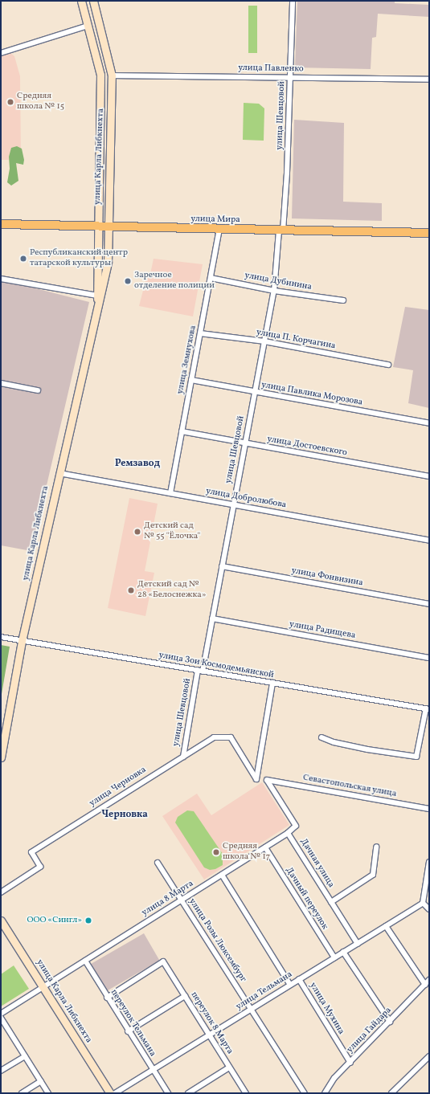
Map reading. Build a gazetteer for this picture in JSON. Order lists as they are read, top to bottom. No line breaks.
{"streets":{"main road":["улица Карла Либкнехта","улица Мира"],"street":["улица Павленко","улица Шевцовой","улица Дубинина","улица П. Корчагина","улица Земнухова","улица Павлика Морозова","улица Достоевского","улица Добролюбова","улица Фонвизина","улица Радищева","улица Зои Космодемьянской","Севастопольская улица","улица Черновка","Дачная улица","улица 8 Марта","Дачный переулок","улица Розы Люксембург","улица Тельмана","улица Мухина","переулок Тельмана","переулок 8 Марта","улица Гайдара"]},"crossings":[["улица Павленко","улица Шевцовой"],["улица Павленко","улица Карла Либкнехта"],["улица Шевцовой","улица Мира"],["улица Шевцовой","улица Дубинина"],["улица Шевцовой","улица П. Корчагина"],["улица Шевцовой","улица Павлика Морозова"],["улица Шевцовой","улица Достоевского"],["улица Шевцовой","улица Добролюбова"],["улица Шевцовой","улица Фонвизина"],["улица Шевцовой","улица Радищева"],["улица Шевцовой","улица Зои Космодемьянской"],["улица Шевцовой","улица Черновка"],["улица Карла Либкнехта","улица Мира"],["улица Карла Либкнехта","улица Добролюбова"],["улица Карла Либкнехта","улица Зои Космодемьянской"],["улица Карла Либкнехта","улица 8 Марта"],["улица Мира","улица Земнухова"],["улица Дубинина","улица Земнухова"],["улица П. Корчагина","улица Земнухова"],["улица Земнухова","улица Павлика Морозова"],["улица Земнухова","улица Достоевского"],["улица Земнухова","улица Добролюбова"],["улица Зои Космодемьянской","улица Черновка"],["Севастопольская улица","Дачная улица"],["Севастопольская улица","улица 8 Марта"],["Дачная улица","улица 8 Марта"],["Дачная улица","улица Тельмана"],["улица 8 Марта","Дачный переулок"],["улица 8 Марта","улица Розы Люксембург"],["улица 8 Марта","переулок Тельмана"],["Дачный переулок","улица Тельмана"],["улица Розы Люксембург","улица Тельмана"],["улица Тельмана","улица Мухина"],["улица Тельмана","переулок Тельмана"],["улица Тельмана","переулок 8 Марта"],["улица Мухина","улица Гайдара"],["переулок Тельмана","переулок 8 Марта"]],"districts":["Ремзавод","Черновка"],"places":["Средняя школа № 15","Республиканский центр татарской культуры","Заречное отделение полиции","Детский сад № 55 \"Ёлочка\"","Детский сад № 28 «Белоснежка»","Средняя школа № 17","ООО «Сингл»"]}
